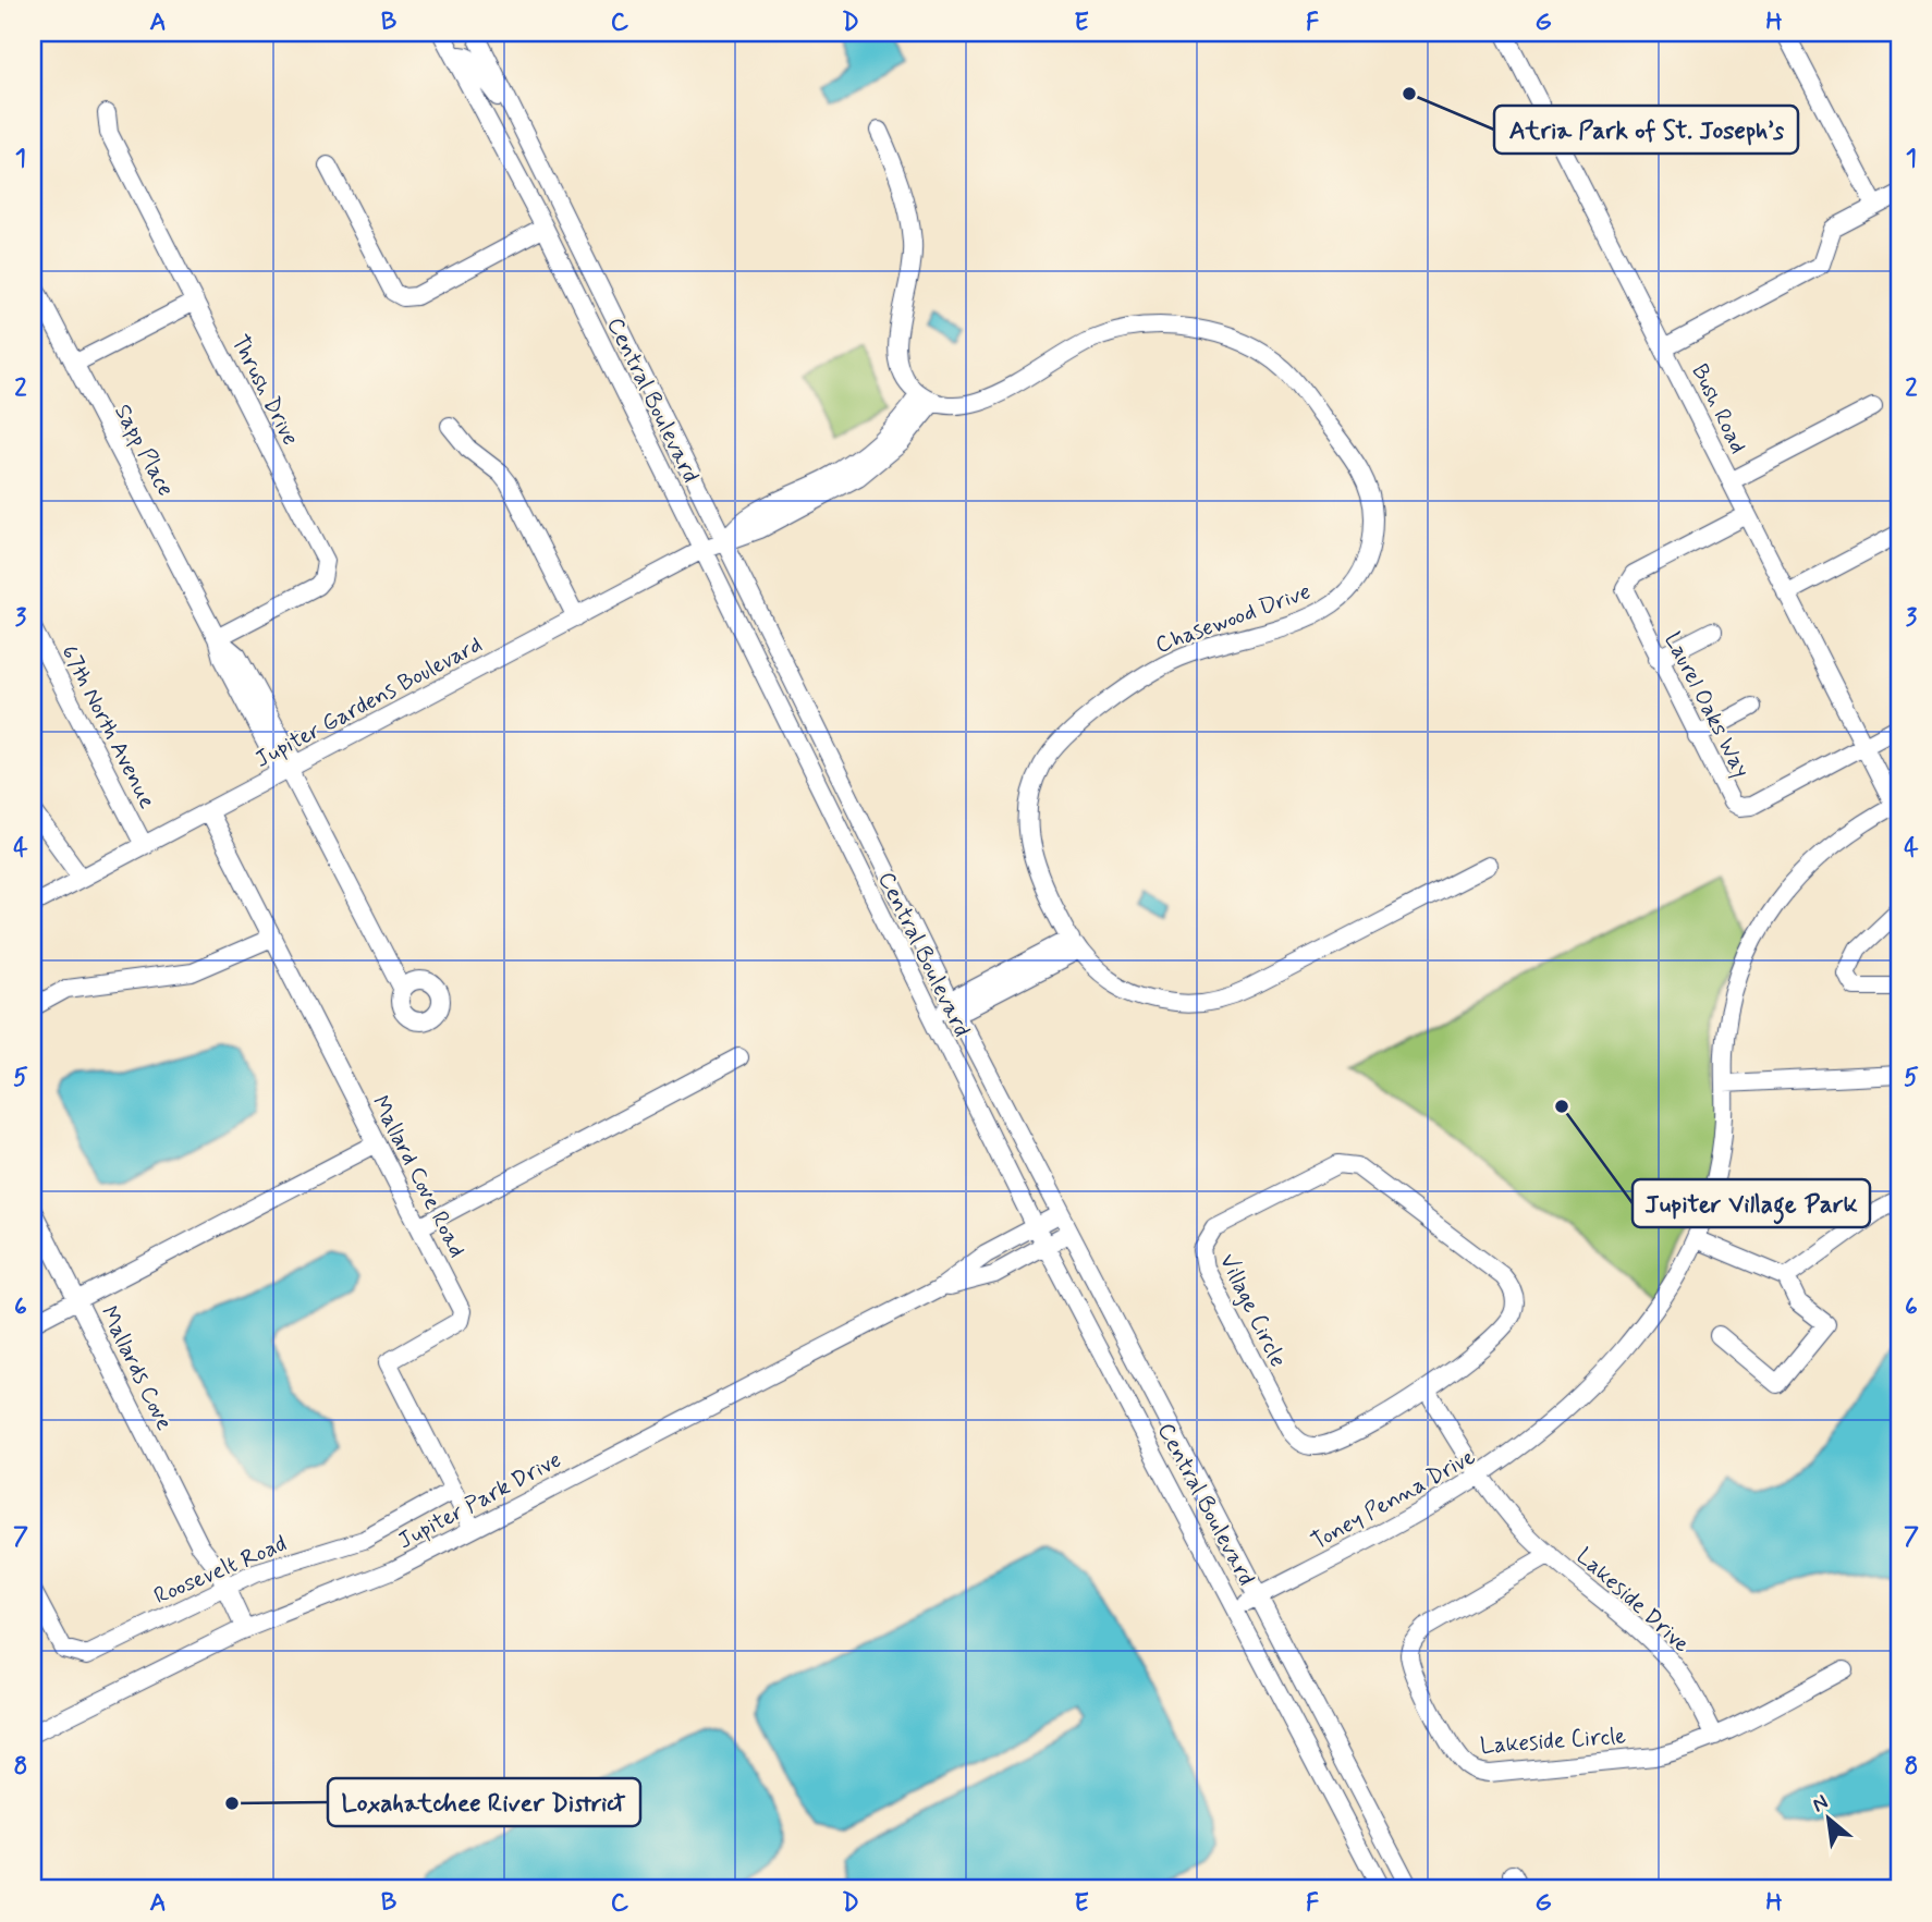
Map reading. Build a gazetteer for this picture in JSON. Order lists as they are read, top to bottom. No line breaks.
{"streets":{"street":["Thrush Drive","Central Boulevard","Bush Road","Sapp Place","Chasewood Drive","Jupiter Gardens Boulevard","Laurel Oaks Way","67th North Avenue","Mallard Cove Road","Village Circle","Mallards Cove","Toney Penna Drive","Jupiter Park Drive","Roosevelt Road","Lakeside Drive","Lakeside Circle"]},"crossings":[["Thrush Drive","Sapp Place"],["Central Boulevard","Jupiter Gardens Boulevard"],["Central Boulevard","Toney Penna Drive"],["Central Boulevard","Jupiter Park Drive"],["Bush Road","Laurel Oaks Way"],["Bush Road","Toney Penna Drive"],["Sapp Place","Jupiter Gardens Boulevard"],["Chasewood Drive","Jupiter Gardens Boulevard"],["Jupiter Gardens Boulevard","67th North Avenue"],["Jupiter Gardens Boulevard","Mallard Cove Road"],["Mallard Cove Road","Jupiter Park Drive"],["Mallard Cove Road","Roosevelt Road"],["Village Circle","Lakeside Drive"],["Mallards Cove","Jupiter Park Drive"],["Mallards Cove","Roosevelt Road"],["Toney Penna Drive","Lakeside Drive"],["Lakeside Drive","Lakeside Circle"]],"places":["Atria Park of St. Joseph’s","Jupiter Village Park","Loxahatchee River District"],"north":"top left","grid":{"columns":["A","B","C","D","E","F","G","H"],"rows":["1","2","3","4","5","6","7","8"]}}
